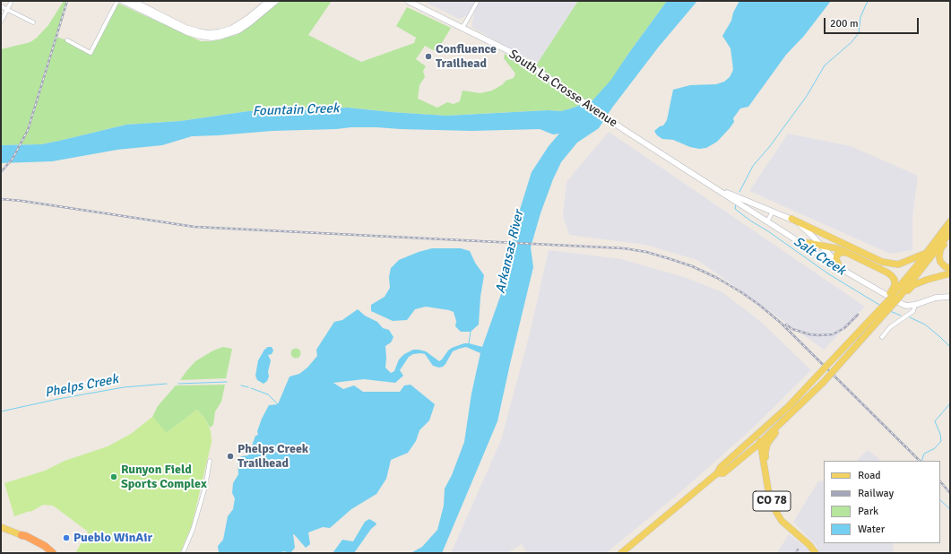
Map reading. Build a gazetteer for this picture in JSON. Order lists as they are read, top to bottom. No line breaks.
{"streets":{"main road":["South La Crosse Avenue","CO 78"]},"water":["Fountain Creek","Arkansas River","Salt Creek","Phelps Creek"],"places":["Confluence Trailhead","Phelps Creek Trailhead","Runyon Field Sports Complex","Pueblo WinAir"],"legend":["Road","Railway","Park","Water"],"scale_bar":"200 m"}
